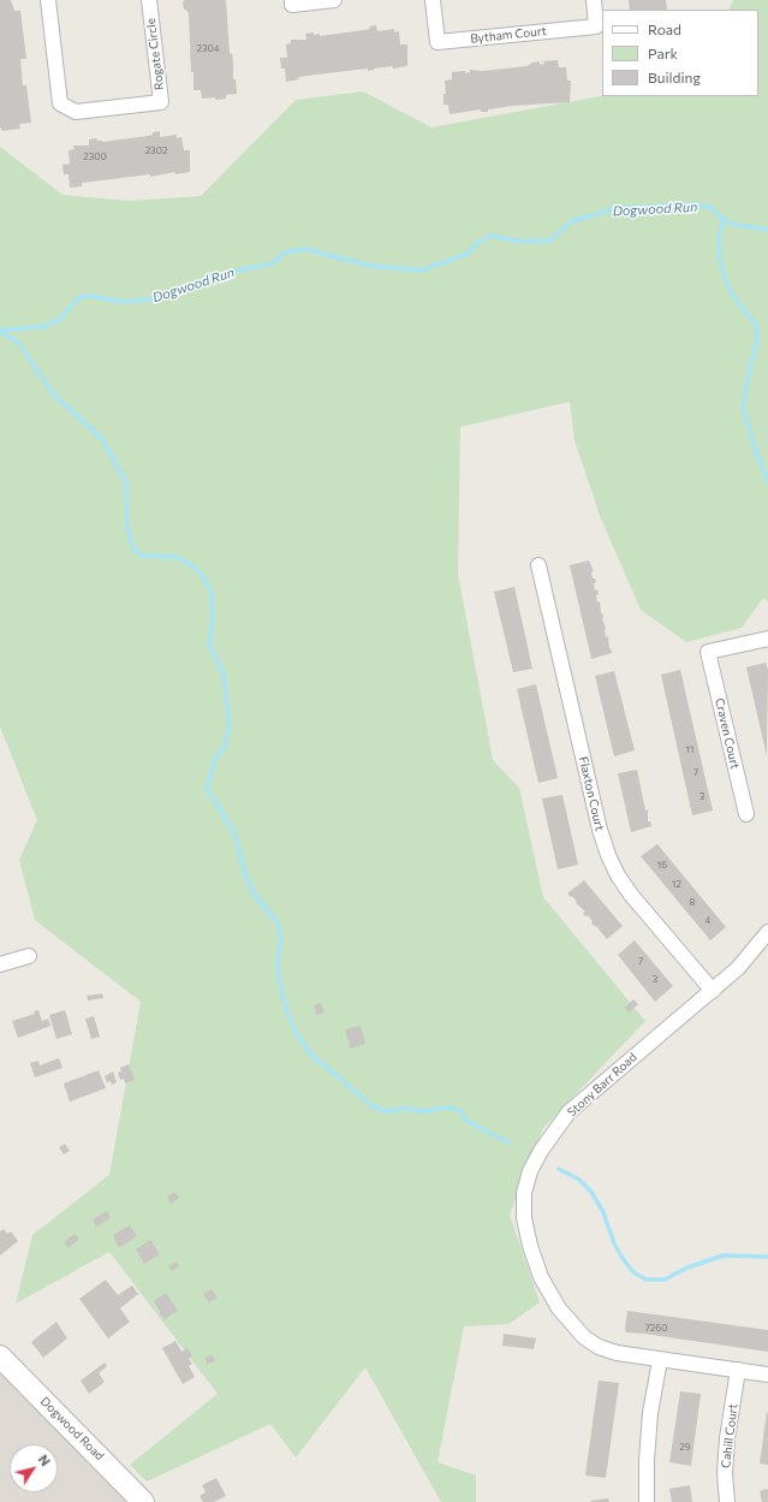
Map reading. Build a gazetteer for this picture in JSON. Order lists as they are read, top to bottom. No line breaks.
{"streets":{"street":["Bytham Court","Rogate Circle","Craven Court","Flaxton Court","Stony Barr Road","Dogwood Road","Cahill Court"]},"crossings":[["Flaxton Court","Stony Barr Road"],["Stony Barr Road","Cahill Court"]],"water":["Dogwood Run"],"house_numbers":["2304","2302","2300","11","7","3","16","12","8","4","7","3","7260","29"],"legend":["Road","Park","Building"],"north":"top right"}
